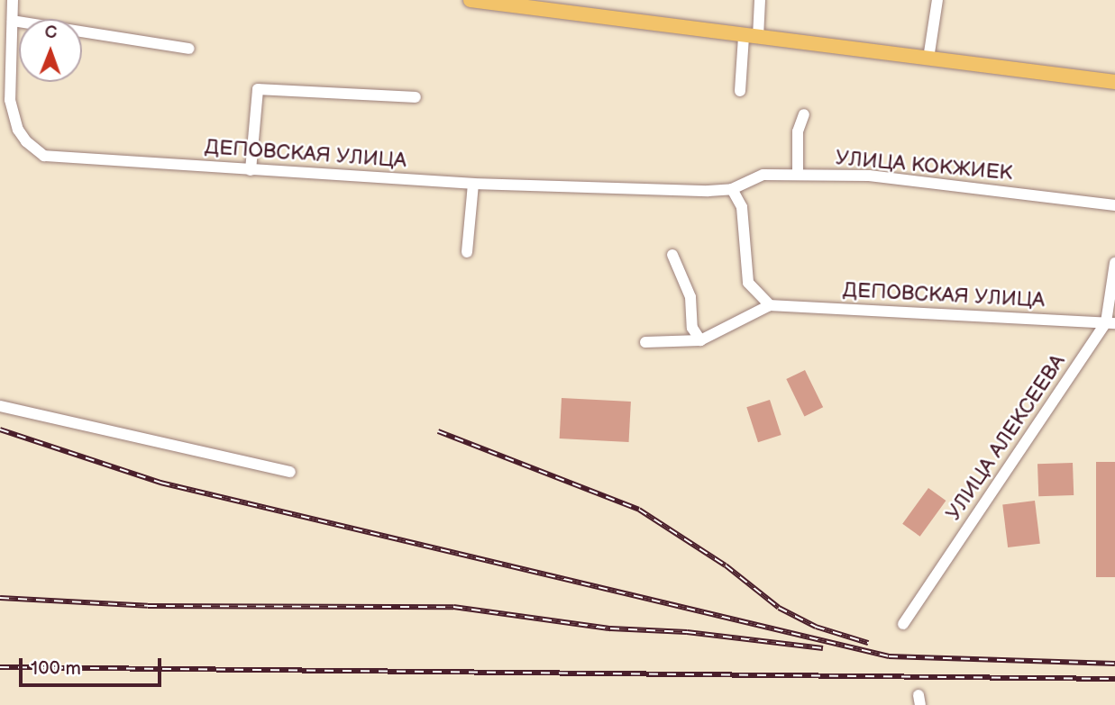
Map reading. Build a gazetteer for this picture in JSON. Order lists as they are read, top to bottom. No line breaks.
{"streets":{"street":["ДЕПОВСКАЯ УЛИЦА","УЛИЦА КОКЖИЕК","УЛИЦА АЛЕКСЕЕВА"]},"crossings":[["ДЕПОВСКАЯ УЛИЦА","УЛИЦА КОКЖИЕК"],["ДЕПОВСКАЯ УЛИЦА","УЛИЦА АЛЕКСЕЕВА"]],"scale_bar":"100 m","north":"top"}
